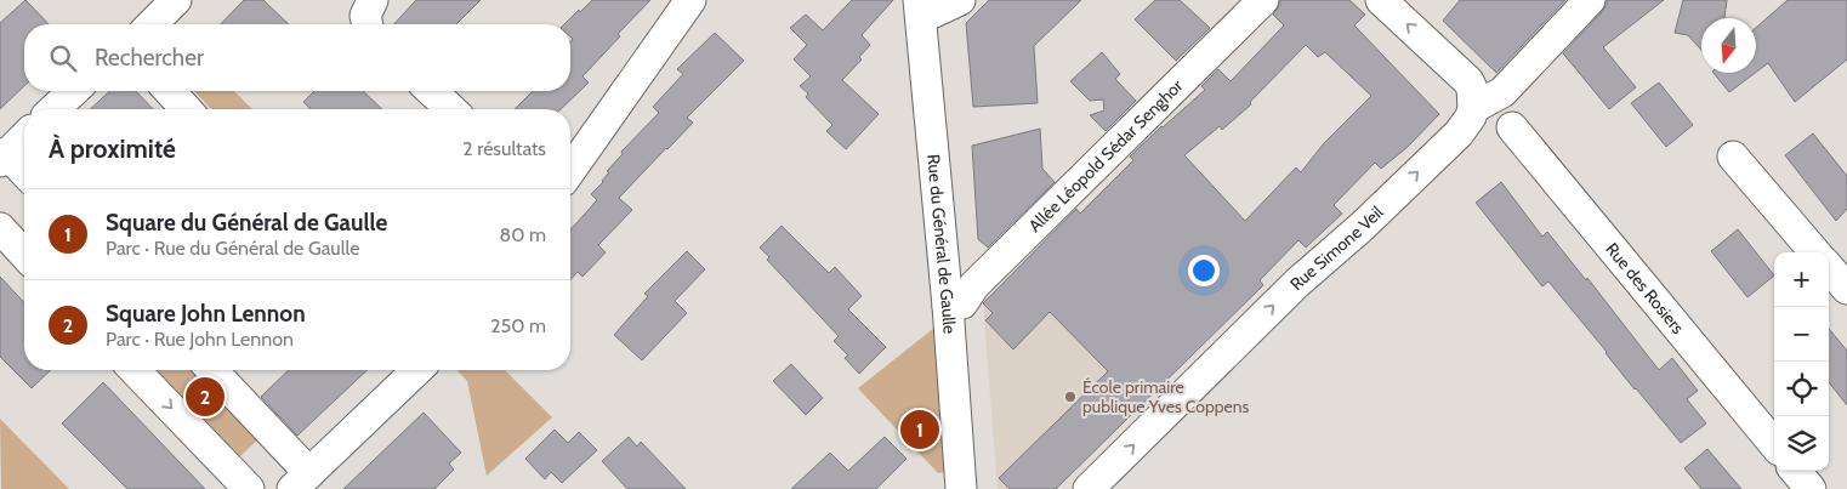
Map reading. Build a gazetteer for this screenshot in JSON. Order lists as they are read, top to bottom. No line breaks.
{"streets":{"street":["Allée Léopold Sédar Senghor","Rue du Général de Gaulle","Rue Simone Veil","Rue des Rosiers"]},"crossings":[["Allée Léopold Sédar Senghor","Rue du Général de Gaulle"]],"one_way":["Rue Simone Veil"],"places":["École primaire publique Yves Coppens"],"north":"bottom","page":{"search":"Rechercher","heading":["À proximité","2 résultats"],"list":[{"mark":"1","name":"Square du Général de Gaulle","note":"Parc · Rue du Général de Gaulle","value":"80 m"},{"mark":"2","name":"Square John Lennon","note":"Parc · Rue John Lennon","value":"250 m"}],"map_buttons":["+","−"],"pins":["2","1"]}}
